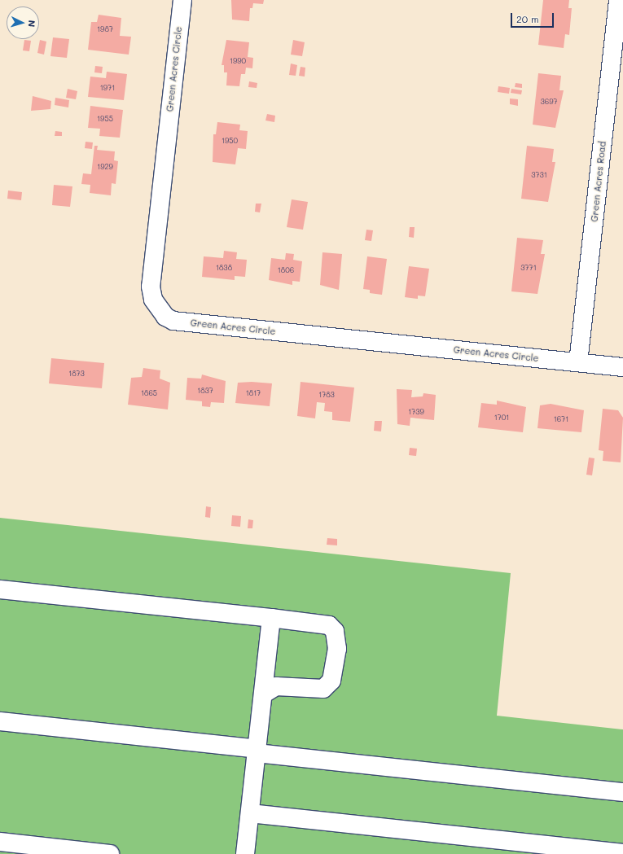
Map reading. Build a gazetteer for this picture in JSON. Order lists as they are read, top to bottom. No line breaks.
{"streets":{"street":["Green Acres Circle","Green Acres Road"]},"crossings":[["Green Acres Circle","Green Acres Road"]],"house_numbers":["1987","1990","1971","3697","1955","1950","1929","3731","1838","3771","1806","1873","1837","1865","1817","1783","1739","1701","1671"],"scale_bar":"20 m","north":"right"}
